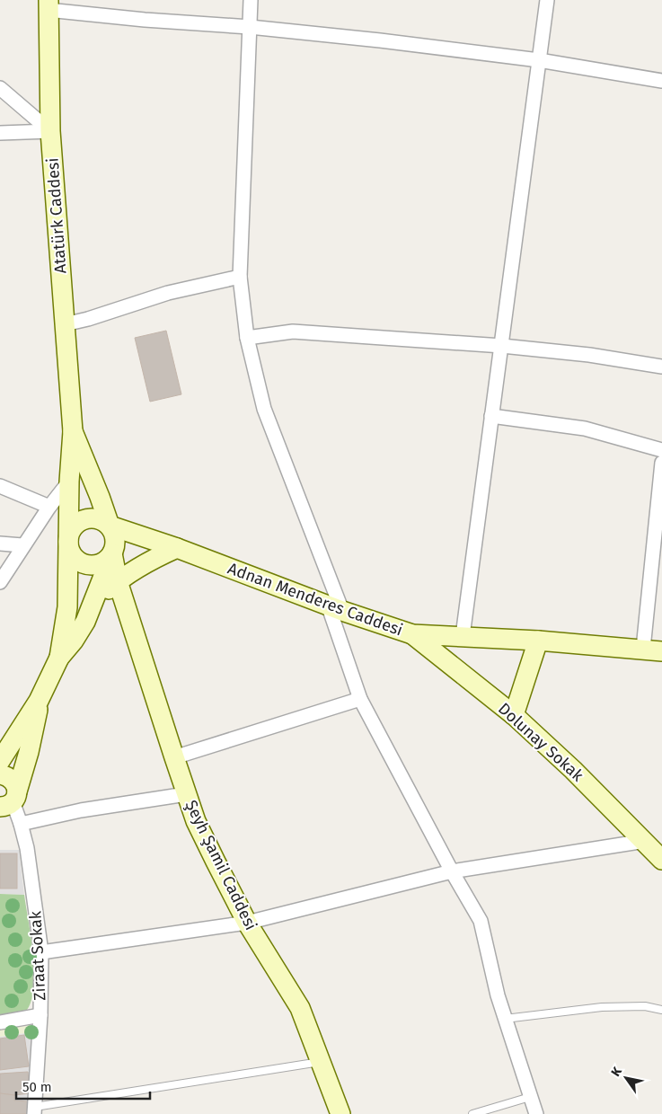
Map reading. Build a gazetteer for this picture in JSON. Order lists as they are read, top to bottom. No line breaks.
{"streets":{"street":["Atatürk Caddesi","Adnan Menderes Caddesi","Dolunay Sokak","Şeyh Şamil Caddesi","Ziraat Sokak"]},"crossings":[["Adnan Menderes Caddesi","Dolunay Sokak"],["Adnan Menderes Caddesi","Şeyh Şamil Caddesi"]],"scale_bar":"50 m","north":"top left"}
